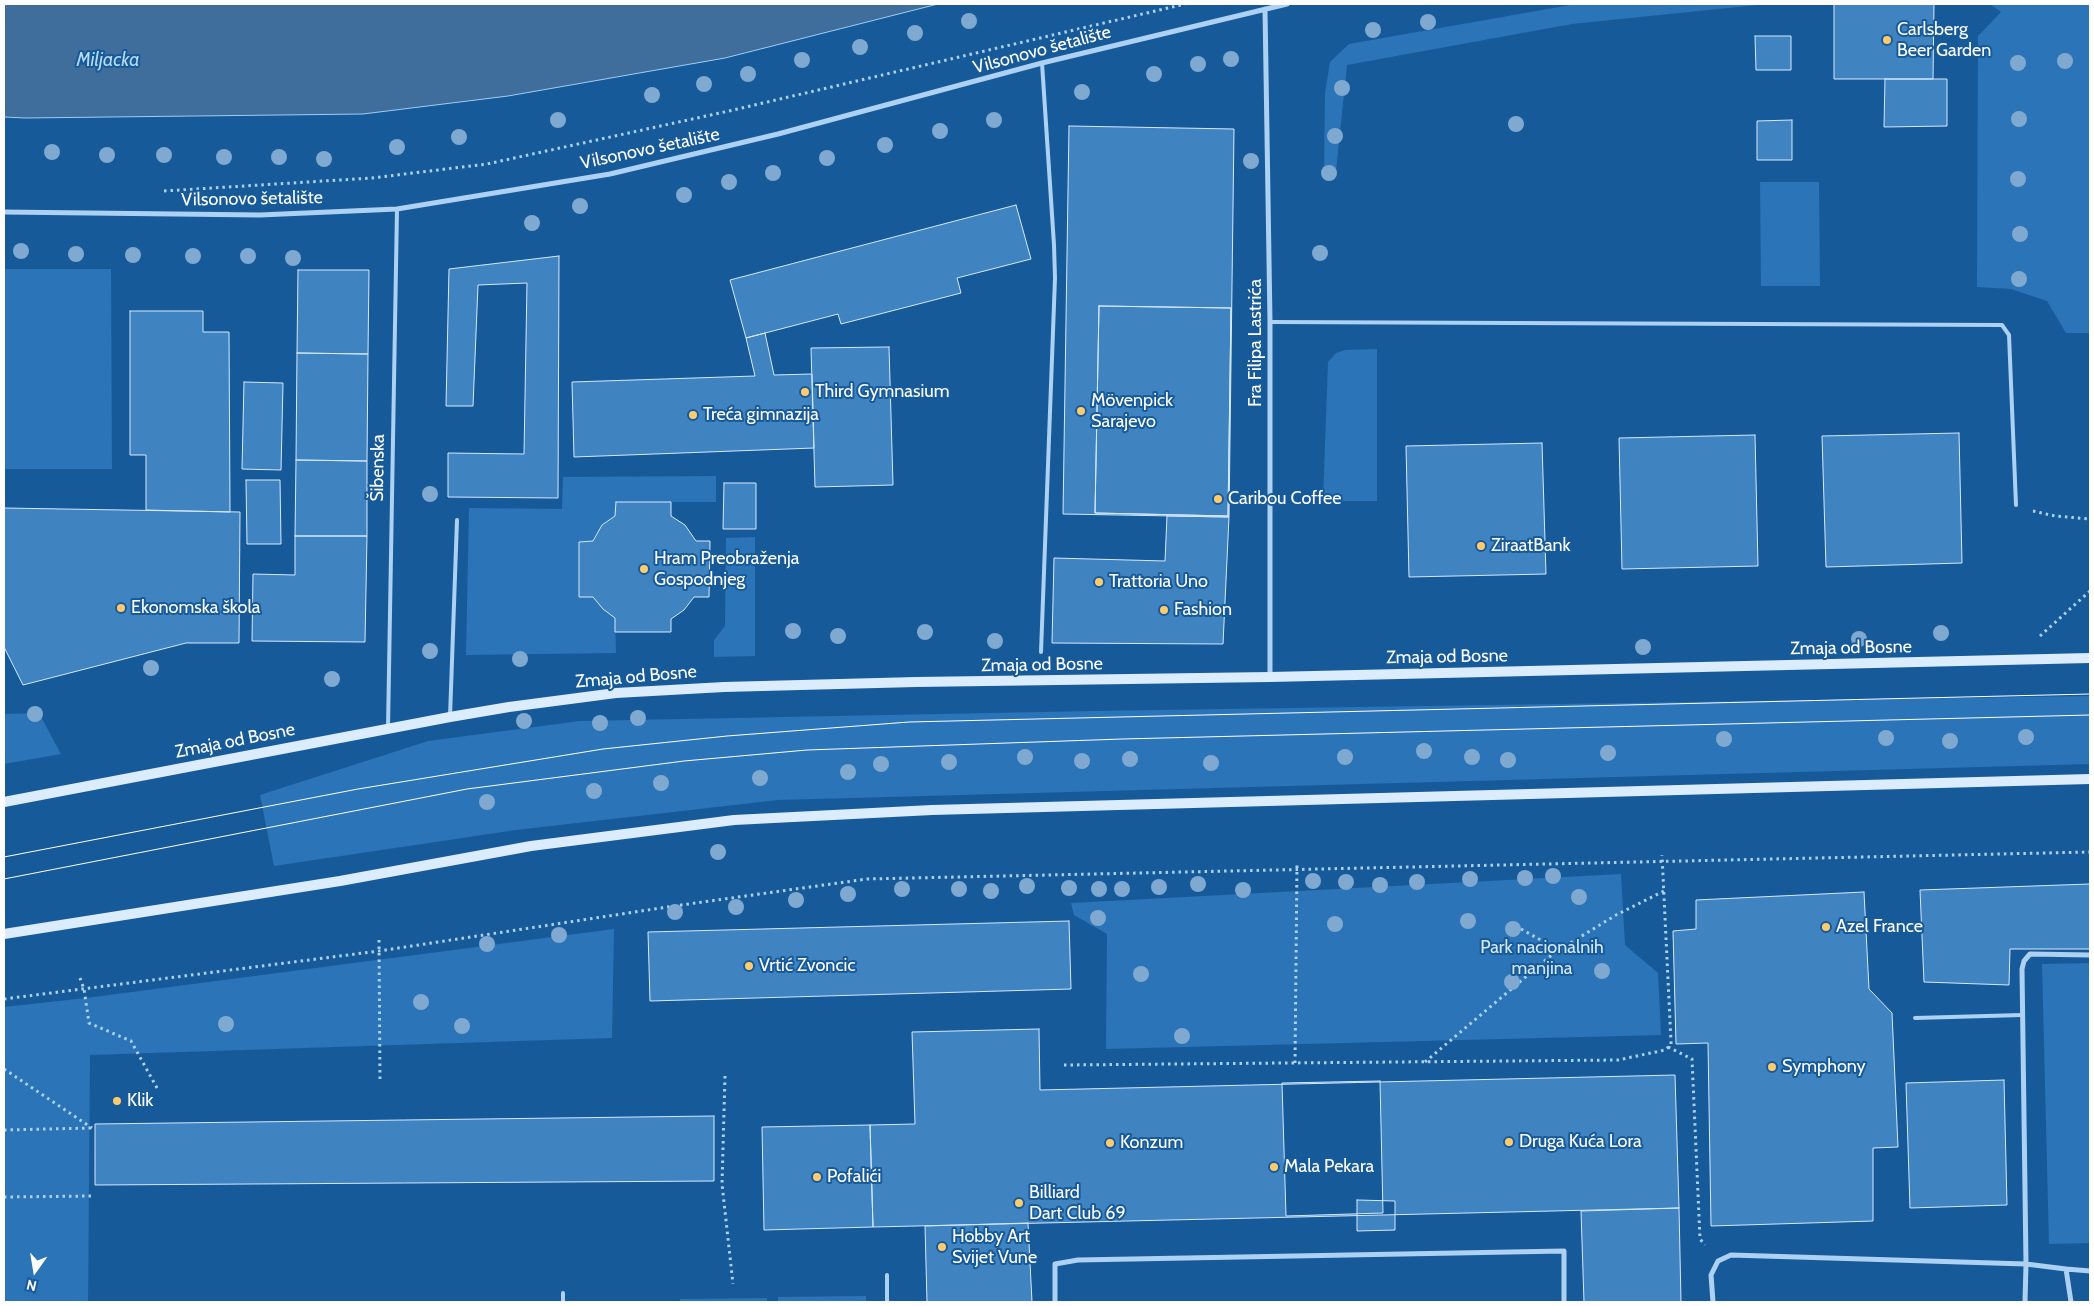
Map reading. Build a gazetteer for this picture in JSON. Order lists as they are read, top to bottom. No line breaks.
{"streets":{"main road":["Zmaja od Bosne"],"street":["Vilsonovo šetalište","Fra Filipa Lastrića"],"lane":["Šibenska"]},"crossings":[["Vilsonovo šetalište","Fra Filipa Lastrića"],["Vilsonovo šetalište","Šibenska"],["Fra Filipa Lastrića","Zmaja od Bosne"],["Šibenska","Zmaja od Bosne"]],"water":["Miljacka"],"parks":["Park nacionalnih manjina"],"places":["Carlsberg Beer Garden","Third Gymnasium","Mövenpick Sarajevo","Treća gimnazija","Caribou Coffee","ZiraatBank","Hram Preobraženja Gospodnjeg","Trattoria Uno","Ekonomska škola","Fashion","Azel France","Vrtić Zvoncic","Symphony","Klik","Druga Kuća Lora","Konzum","Mala Pekara","Pofalići","Billiard Dart Club 69","Hobby Art Svijet Vune"],"north":"bottom"}
